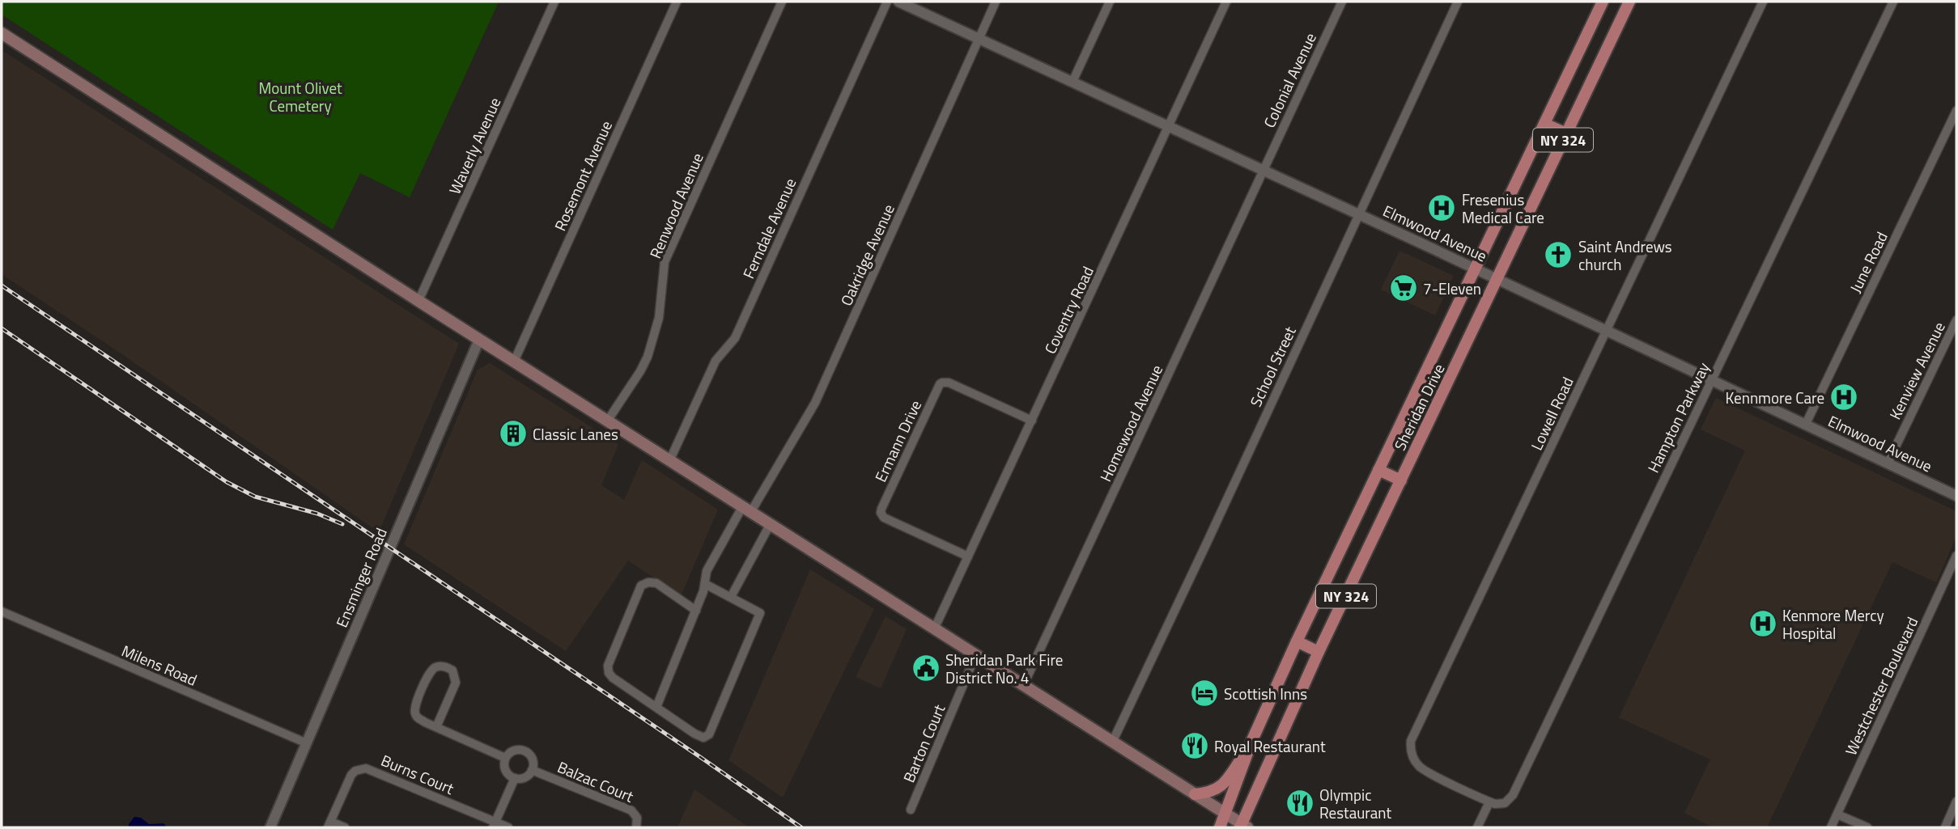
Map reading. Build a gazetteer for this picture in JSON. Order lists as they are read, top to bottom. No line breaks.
{"streets":{"main road":["NY 324","Sheridan Drive"],"street":["Colonial Avenue","Waverly Avenue","Rosemont Avenue","Renwood Avenue","Ferndale Avenue","Elmwood Avenue","Oakridge Avenue","June Road","Coventry Road","School Street","Kenview Avenue","Lowell Road","Hampton Parkway","Homewood Avenue","Ermann Drive","Ensminger Road","Milens Road","Westchester Boulevard","Barton Court","Burns Court","Balzac Court"]},"crossings":[["Colonial Avenue","Elmwood Avenue"],["Colonial Avenue","Homewood Avenue"],["Elmwood Avenue","Oakridge Avenue"],["Elmwood Avenue","June Road"],["Elmwood Avenue","Coventry Road"],["Elmwood Avenue","School Street"],["Elmwood Avenue","Kenview Avenue"],["Elmwood Avenue","Sheridan Drive"],["Elmwood Avenue","Lowell Road"],["Elmwood Avenue","Hampton Parkway"],["Elmwood Avenue","Homewood Avenue"],["Coventry Road","Ermann Drive"],["Lowell Road","Hampton Parkway"],["Ensminger Road","Milens Road"]],"parks":["Mount Olivet Cemetery"],"places":{"hospital":["Fresenius Medical Care","Kennmore Care","Kenmore Mercy Hospital"],"church":["Saint Andrews church"],"supermarket":["7-Eleven"],"building":["Classic Lanes"],"public building":["Sheridan Park Fire District No. 4"],"hotel":["Scottish Inns"],"restaurant":["Royal Restaurant","Olympic Restaurant"]}}
